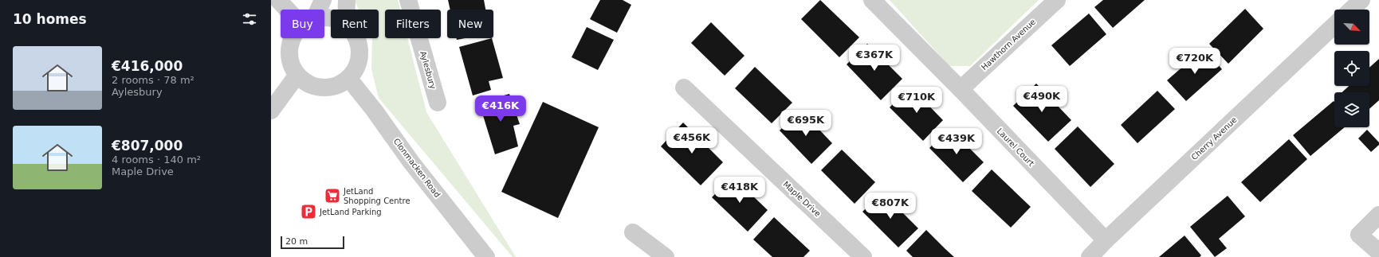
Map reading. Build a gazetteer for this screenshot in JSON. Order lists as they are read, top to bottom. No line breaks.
{"streets":{"street":["Hawthorn Avenue","Aylesbury","Cherry Avenue","Laurel Court","Clonmacken Road","Maple Drive"]},"crossings":[["Hawthorn Avenue","Laurel Court"],["Cherry Avenue","Laurel Court"]],"places":{"supermarket":["JetLand Shopping Centre"],"parking":["JetLand Parking"]},"scale_bar":"20 m","north":"bottom right","page":{"heading":"10 homes","chip":["Buy","Rent","Filters","New"],"list":[{"name":"€416,000","note":"2 rooms · 78 m² · Aylesbury"},{"name":"€807,000","note":"4 rooms · 140 m² · Maple Drive"}],"price":["€367K","€720K","€490K","€710K","€416K","€695K","€456K","€439K","€418K","€807K"],"scale":"20 m"}}
